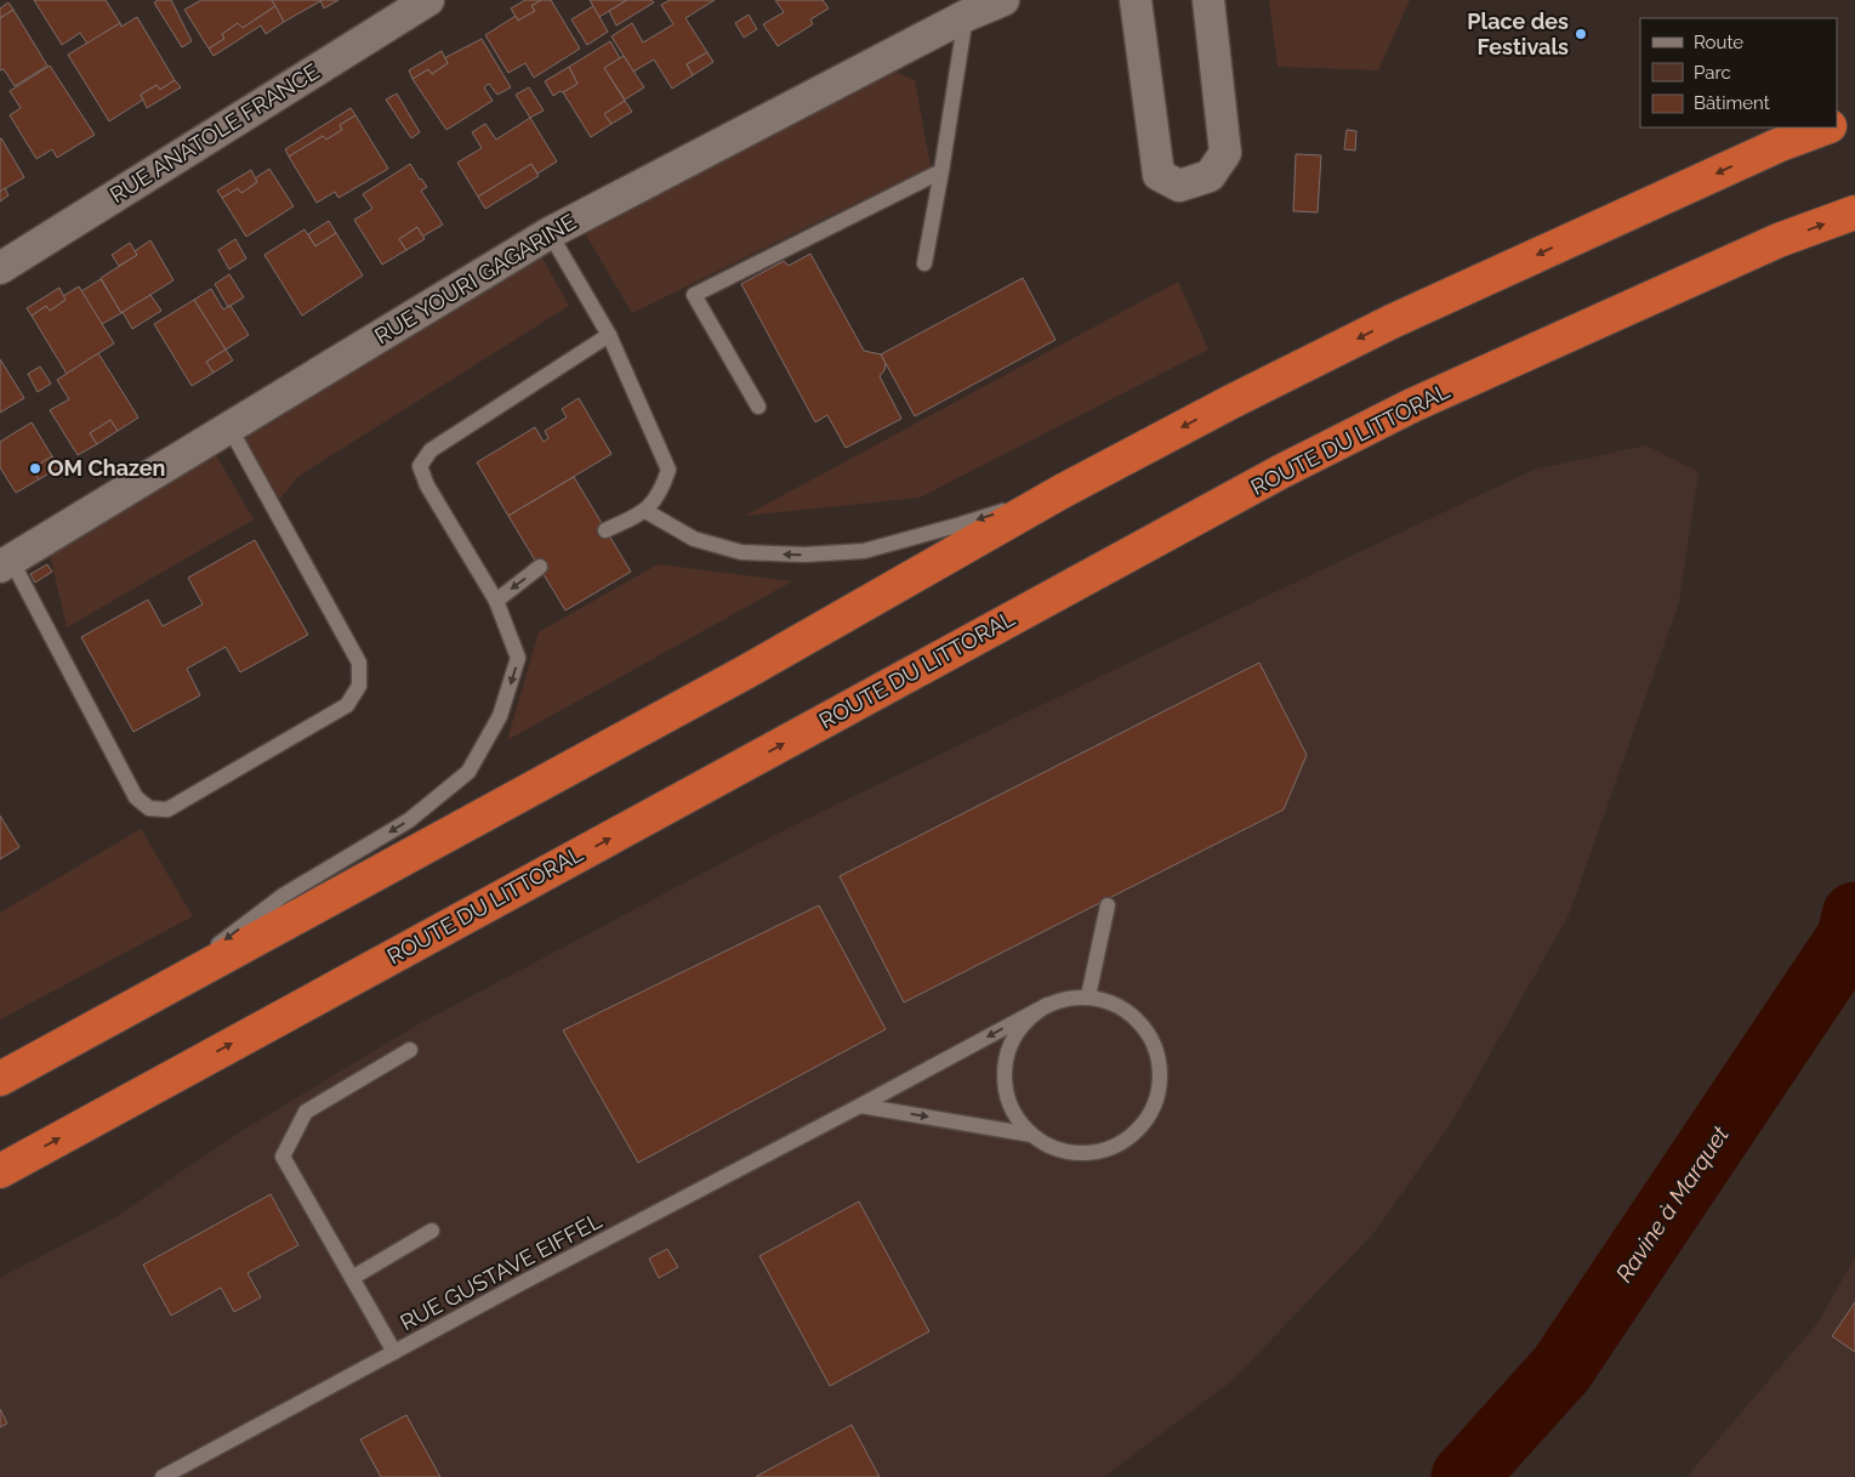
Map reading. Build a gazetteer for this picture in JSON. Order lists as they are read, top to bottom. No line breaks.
{"streets":{"highway":["ROUTE DU LITTORAL"],"street":["RUE ANATOLE FRANCE","RUE YOURI GAGARINE"],"lane":["RUE GUSTAVE EIFFEL"]},"water":["Ravine à Marquet"],"places":["Place des Festivals","OM Chazen"],"legend":["Route","Parc","Bâtiment"]}
